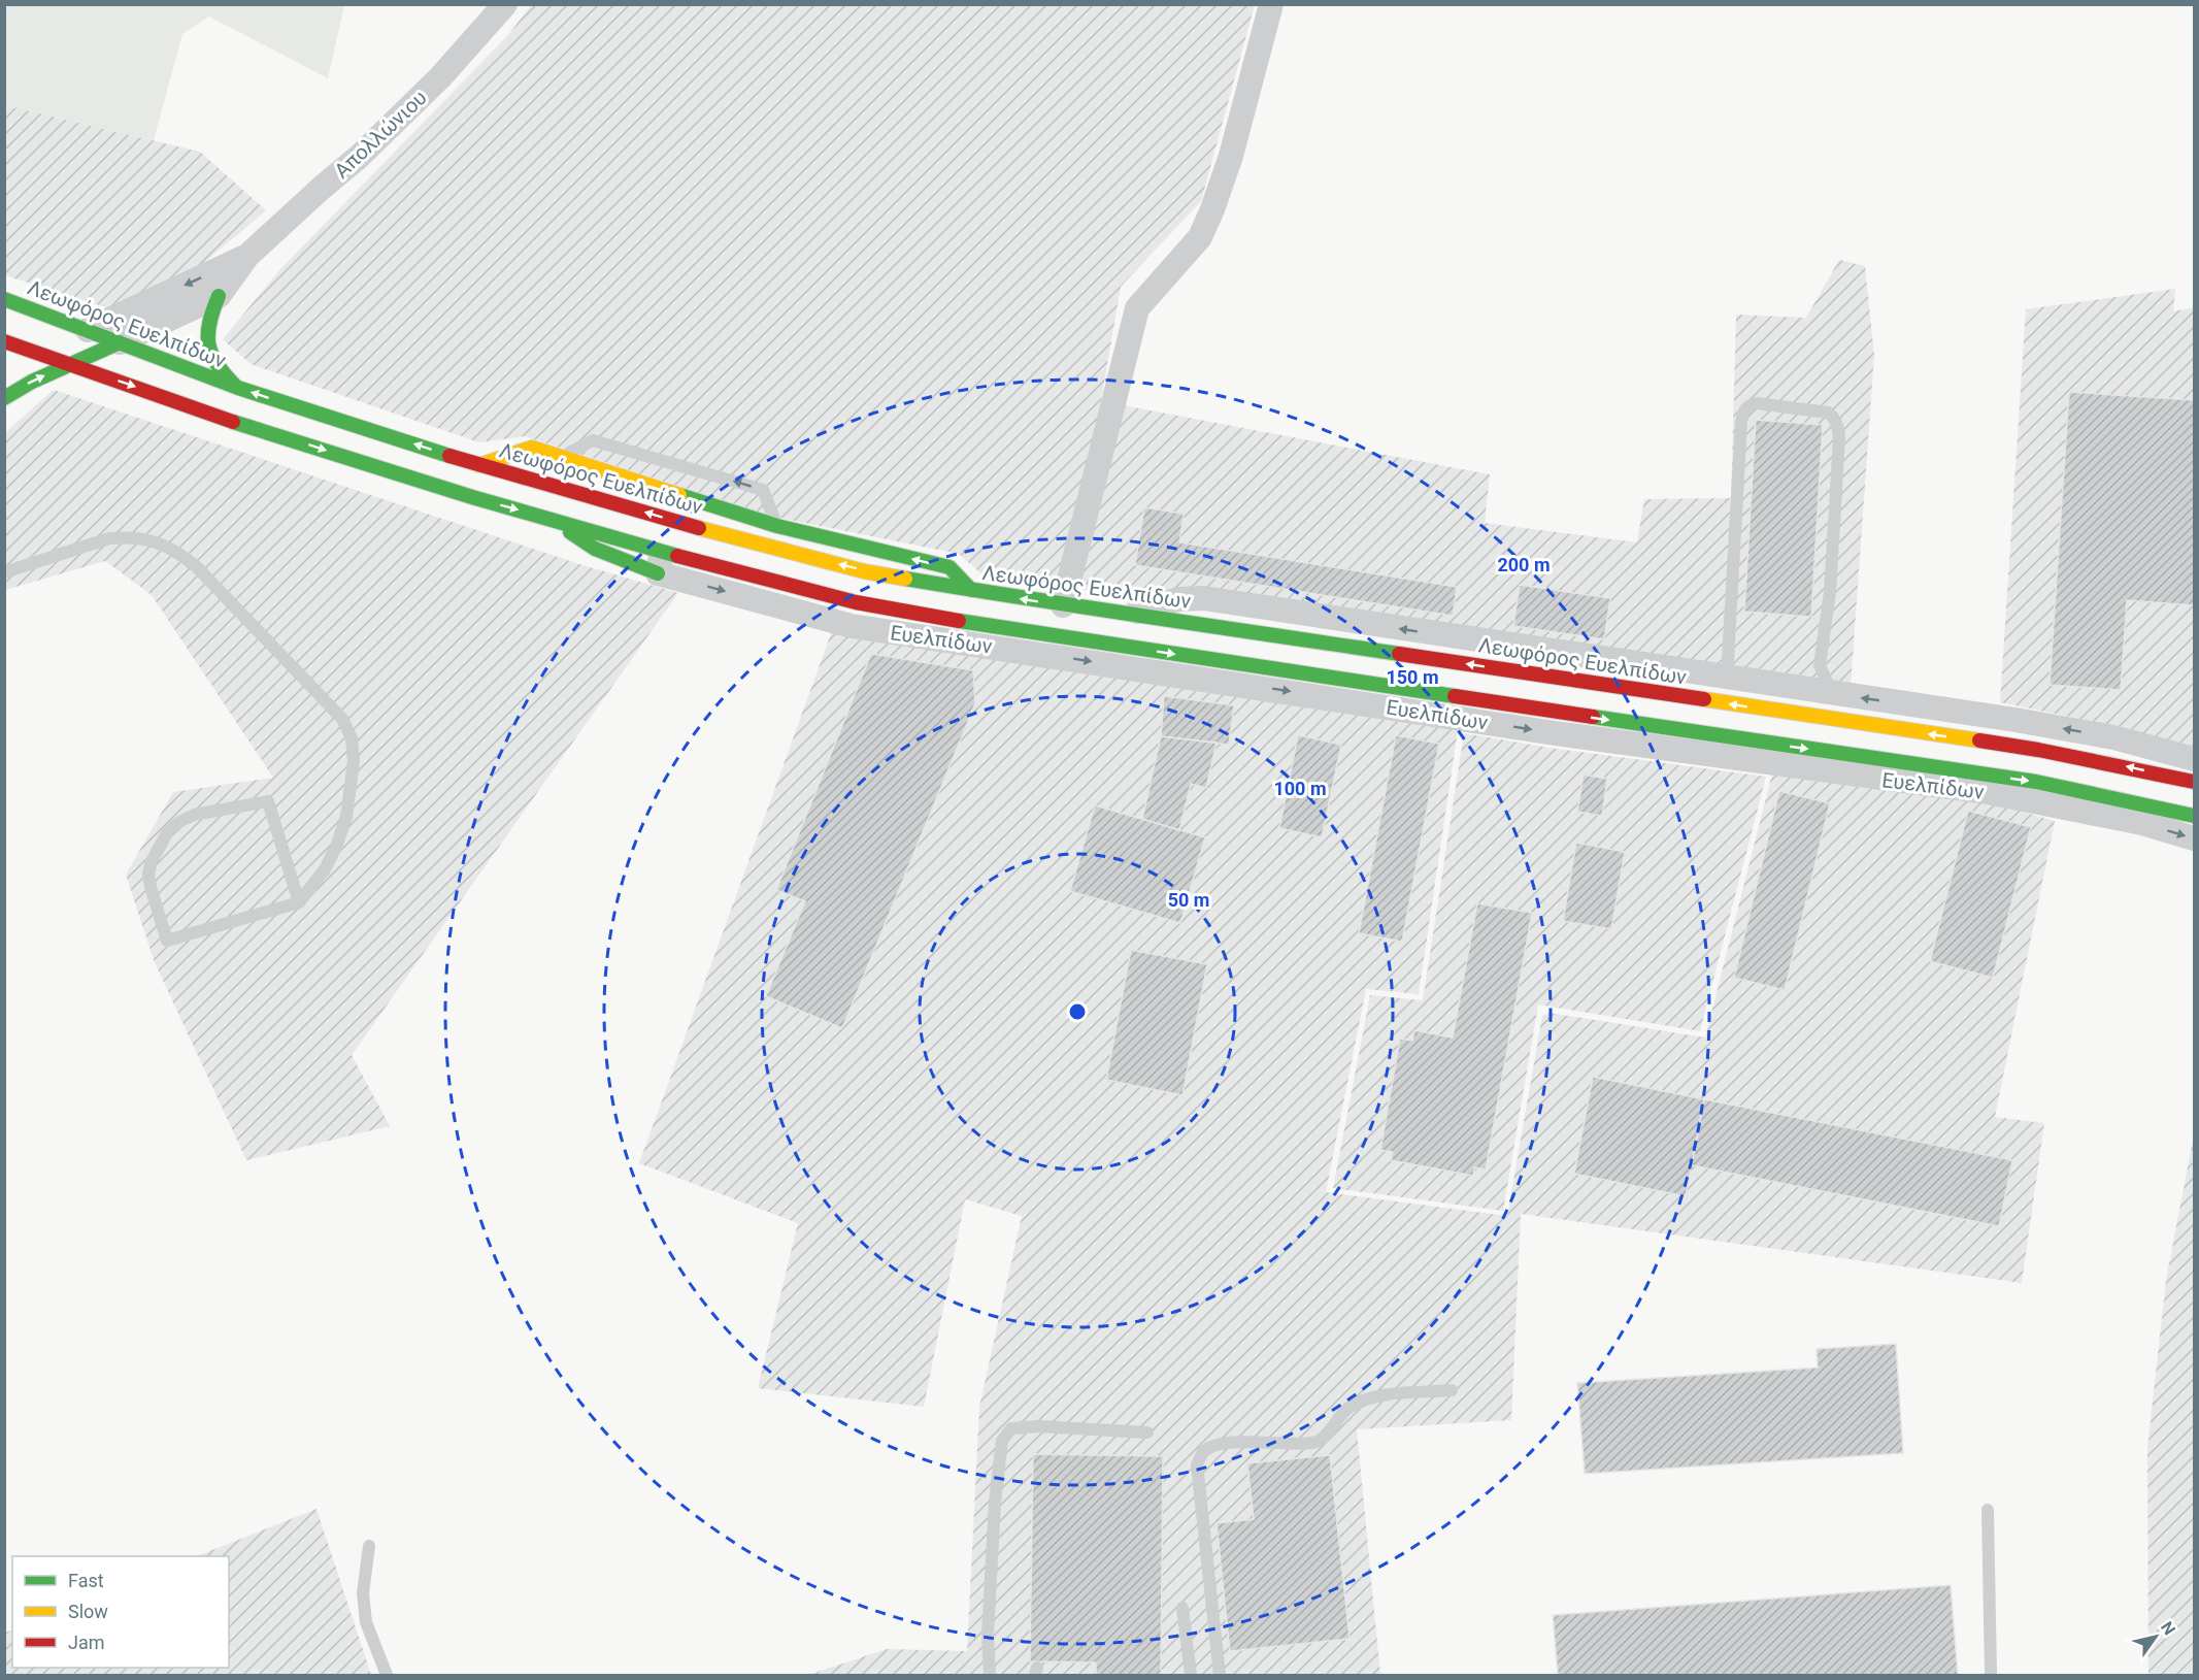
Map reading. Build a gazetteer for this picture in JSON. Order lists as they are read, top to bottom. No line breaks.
{"streets":{"main road":["Απολλώνιου","Λεωφόρος Ευελπίδων","Ευελπίδων"]},"crossings":[["Απολλώνιου","Λεωφόρος Ευελπίδων"]],"legend":["Fast","Slow","Jam"],"north":"top right","rings":["200 m","150 m","100 m","50 m"]}
